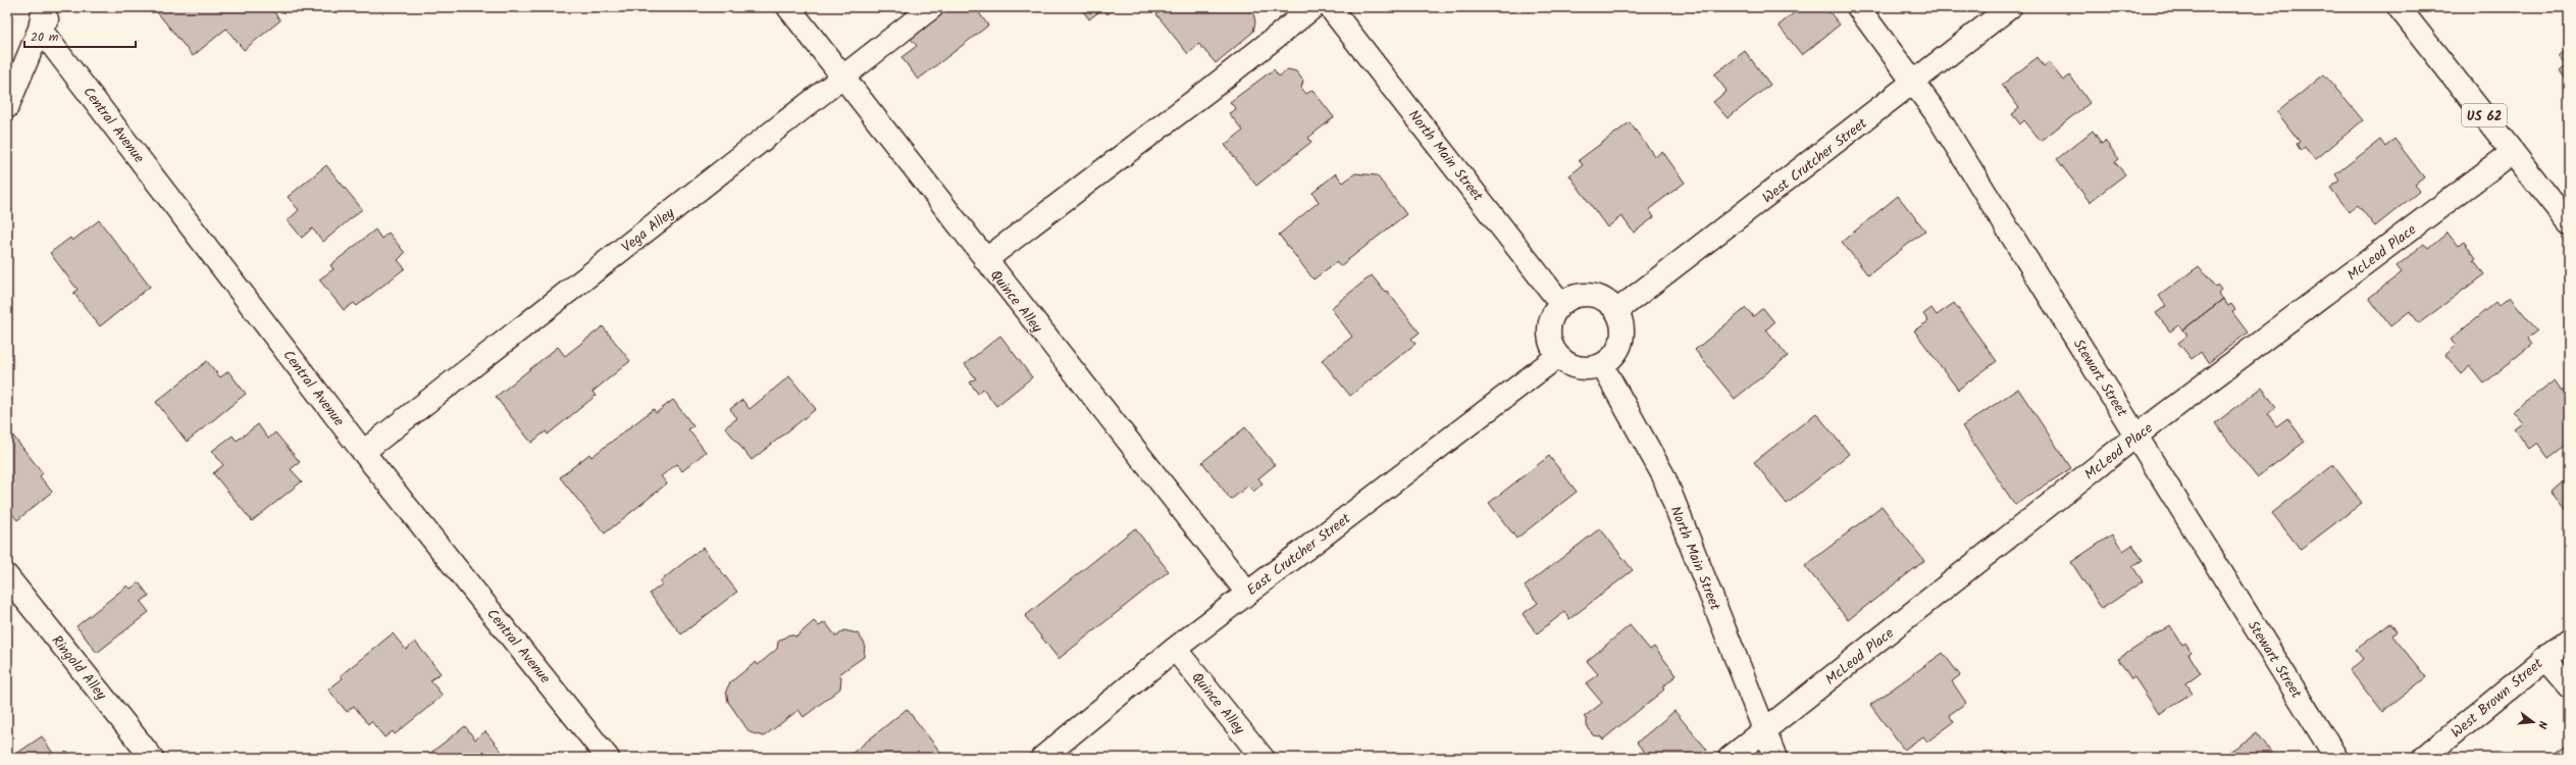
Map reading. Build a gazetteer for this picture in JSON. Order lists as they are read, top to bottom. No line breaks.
{"streets":{"street":["US 62","Central Avenue","North Main Street","West Crutcher Street","Vega Alley","McLeod Place","Quince Alley","Stewart Street","East Crutcher Street","Ringold Alley","West Brown Street"]},"crossings":[["US 62","McLeod Place"],["Central Avenue","Vega Alley"],["North Main Street","West Crutcher Street"],["North Main Street","McLeod Place"],["North Main Street","East Crutcher Street"],["West Crutcher Street","Stewart Street"],["West Crutcher Street","East Crutcher Street"],["Vega Alley","Quince Alley"],["McLeod Place","Stewart Street"],["Quince Alley","East Crutcher Street"]],"scale_bar":"20 m","north":"right"}
